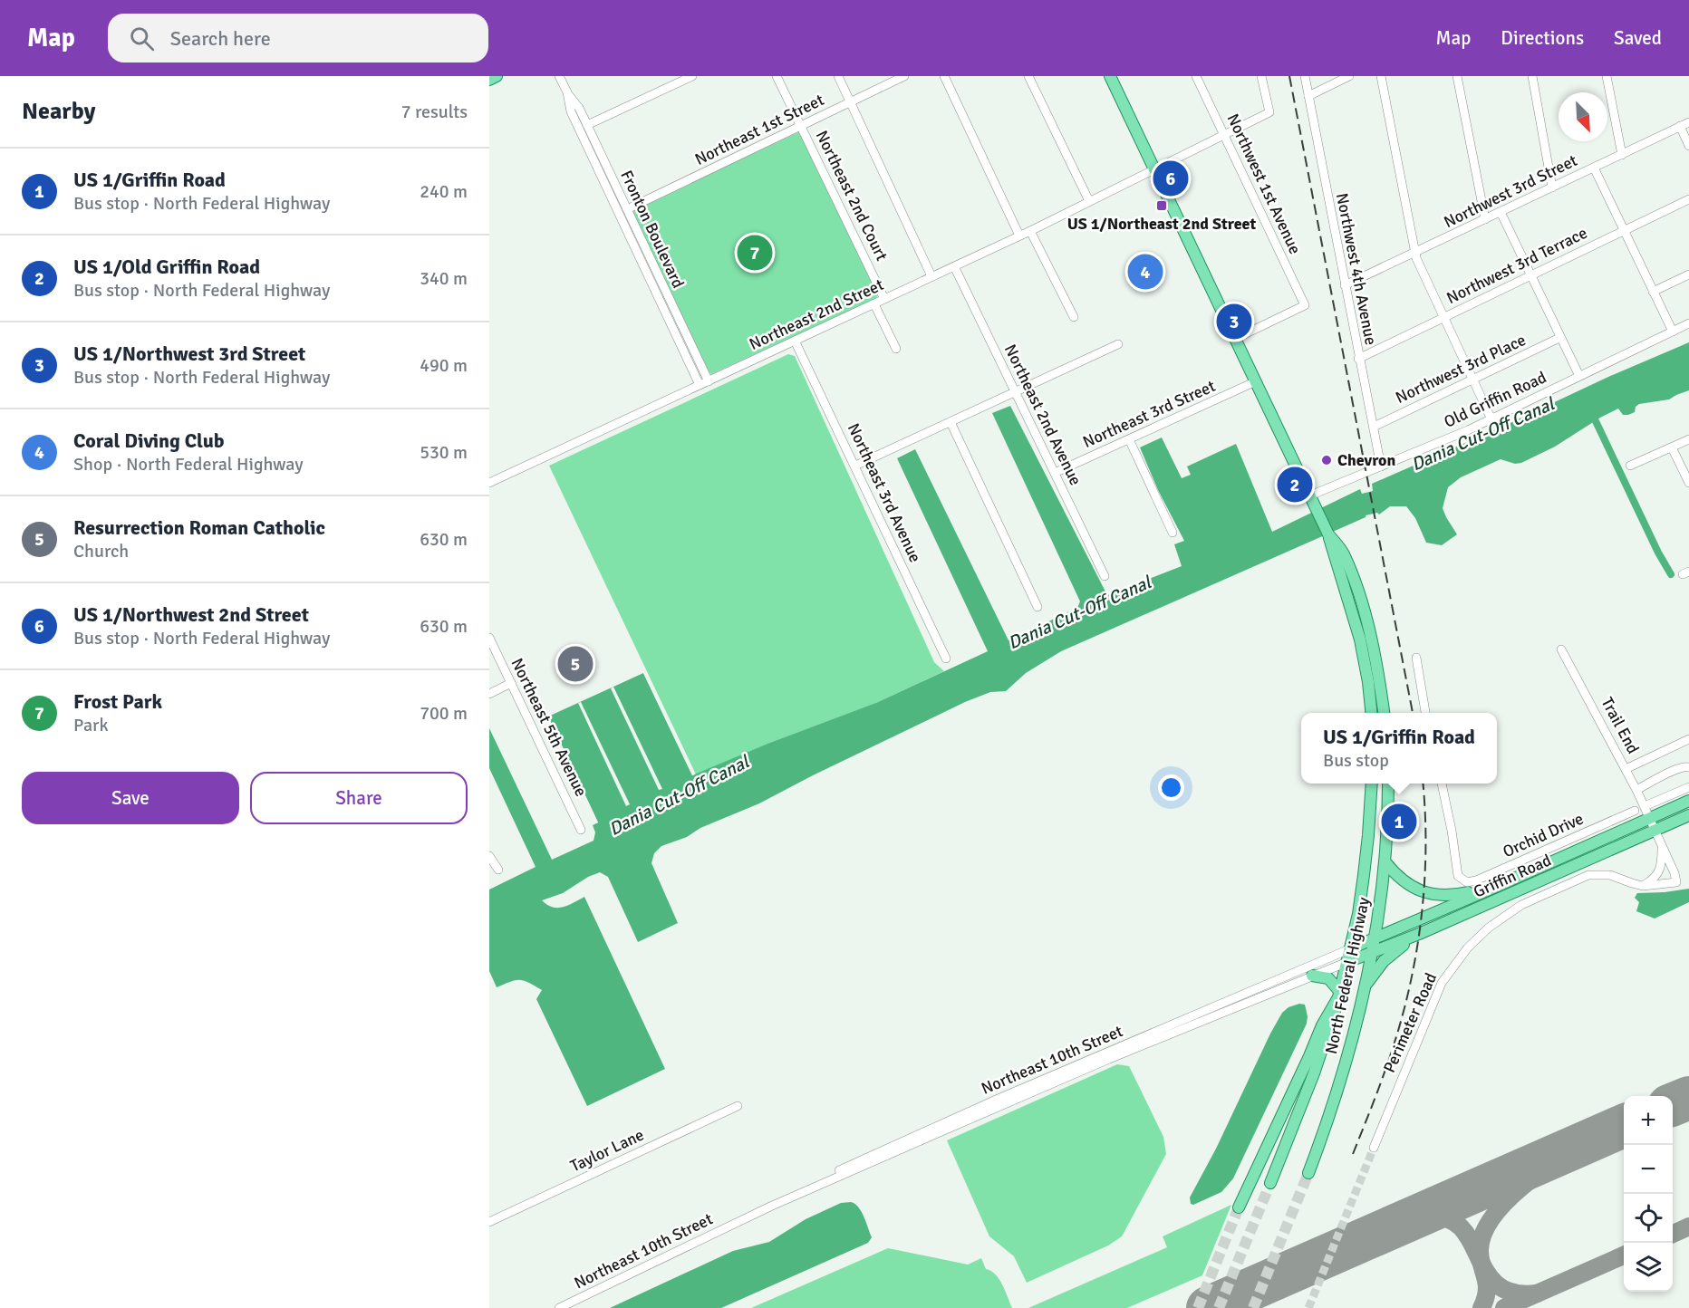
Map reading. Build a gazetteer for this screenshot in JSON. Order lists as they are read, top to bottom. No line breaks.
{"streets":{"main road":["Griffin Road","North Federal Highway"],"street":["Northeast 1st Street","Northwest 1st Avenue","Northwest 3rd Street","Northeast 2nd Court","Fronton Boulevard","Northwest 3rd Terrace","Northwest 4th Avenue","Northeast 2nd Street","Northwest 3rd Place","Old Griffin Road","Northeast 3rd Street","Northeast 2nd Avenue","Northeast 3rd Avenue","Trail End","Northeast 5th Avenue","Orchid Drive","Perimeter Road","Northeast 10th Street","Taylor Lane"]},"crossings":[["Northeast 1st Street","Northeast 2nd Court"],["Northeast 1st Street","Fronton Boulevard"],["Northwest 1st Avenue","Northeast 2nd Street"],["Northwest 3rd Street","Northwest 4th Avenue"],["Northeast 2nd Court","Northeast 2nd Street"],["Fronton Boulevard","Northeast 2nd Street"],["Northwest 3rd Terrace","Northwest 4th Avenue"],["Northwest 4th Avenue","Northwest 3rd Place"],["Northwest 4th Avenue","Old Griffin Road"],["Northeast 2nd Street","Northeast 2nd Avenue"],["Northeast 2nd Street","Northeast 3rd Avenue"],["Northeast 3rd Street","Northeast 2nd Avenue"],["Trail End","Griffin Road"],["Trail End","Perimeter Road"],["Griffin Road","North Federal Highway"],["Griffin Road","Perimeter Road"],["Griffin Road","Northeast 10th Street"],["North Federal Highway","Northeast 10th Street"]],"water":["Dania Cut-Off Canal"],"places":{"transit":["US 1/Northeast 2nd Street"],"other":["Chevron"]},"north":"bottom right","page":{"header":"Map","search":"Search here","nav":["Map","Directions","Saved"],"heading":["Nearby","7 results"],"list":[{"mark":"1","name":"US 1/Griffin Road","note":"Bus stop · North Federal Highway","value":"240 m"},{"mark":"2","name":"US 1/Old Griffin Road","note":"Bus stop · North Federal Highway","value":"340 m"},{"mark":"3","name":"US 1/Northwest 3rd Street","note":"Bus stop · North Federal Highway","value":"490 m"},{"mark":"4","name":"Coral Diving Club","note":"Shop · North Federal Highway","value":"530 m"},{"mark":"5","name":"Resurrection Roman Catholic","note":"Church","value":"630 m"},{"mark":"6","name":"US 1/Northwest 2nd Street","note":"Bus stop · North Federal Highway","value":"630 m"},{"mark":"7","name":"Frost Park","note":"Park","value":"700 m"}],"pins":["6","7","4","3","2","5","1"],"popup":["US 1/Griffin Road","Bus stop"],"buttons":["Save","Share"],"map_buttons":["+","−"]}}
